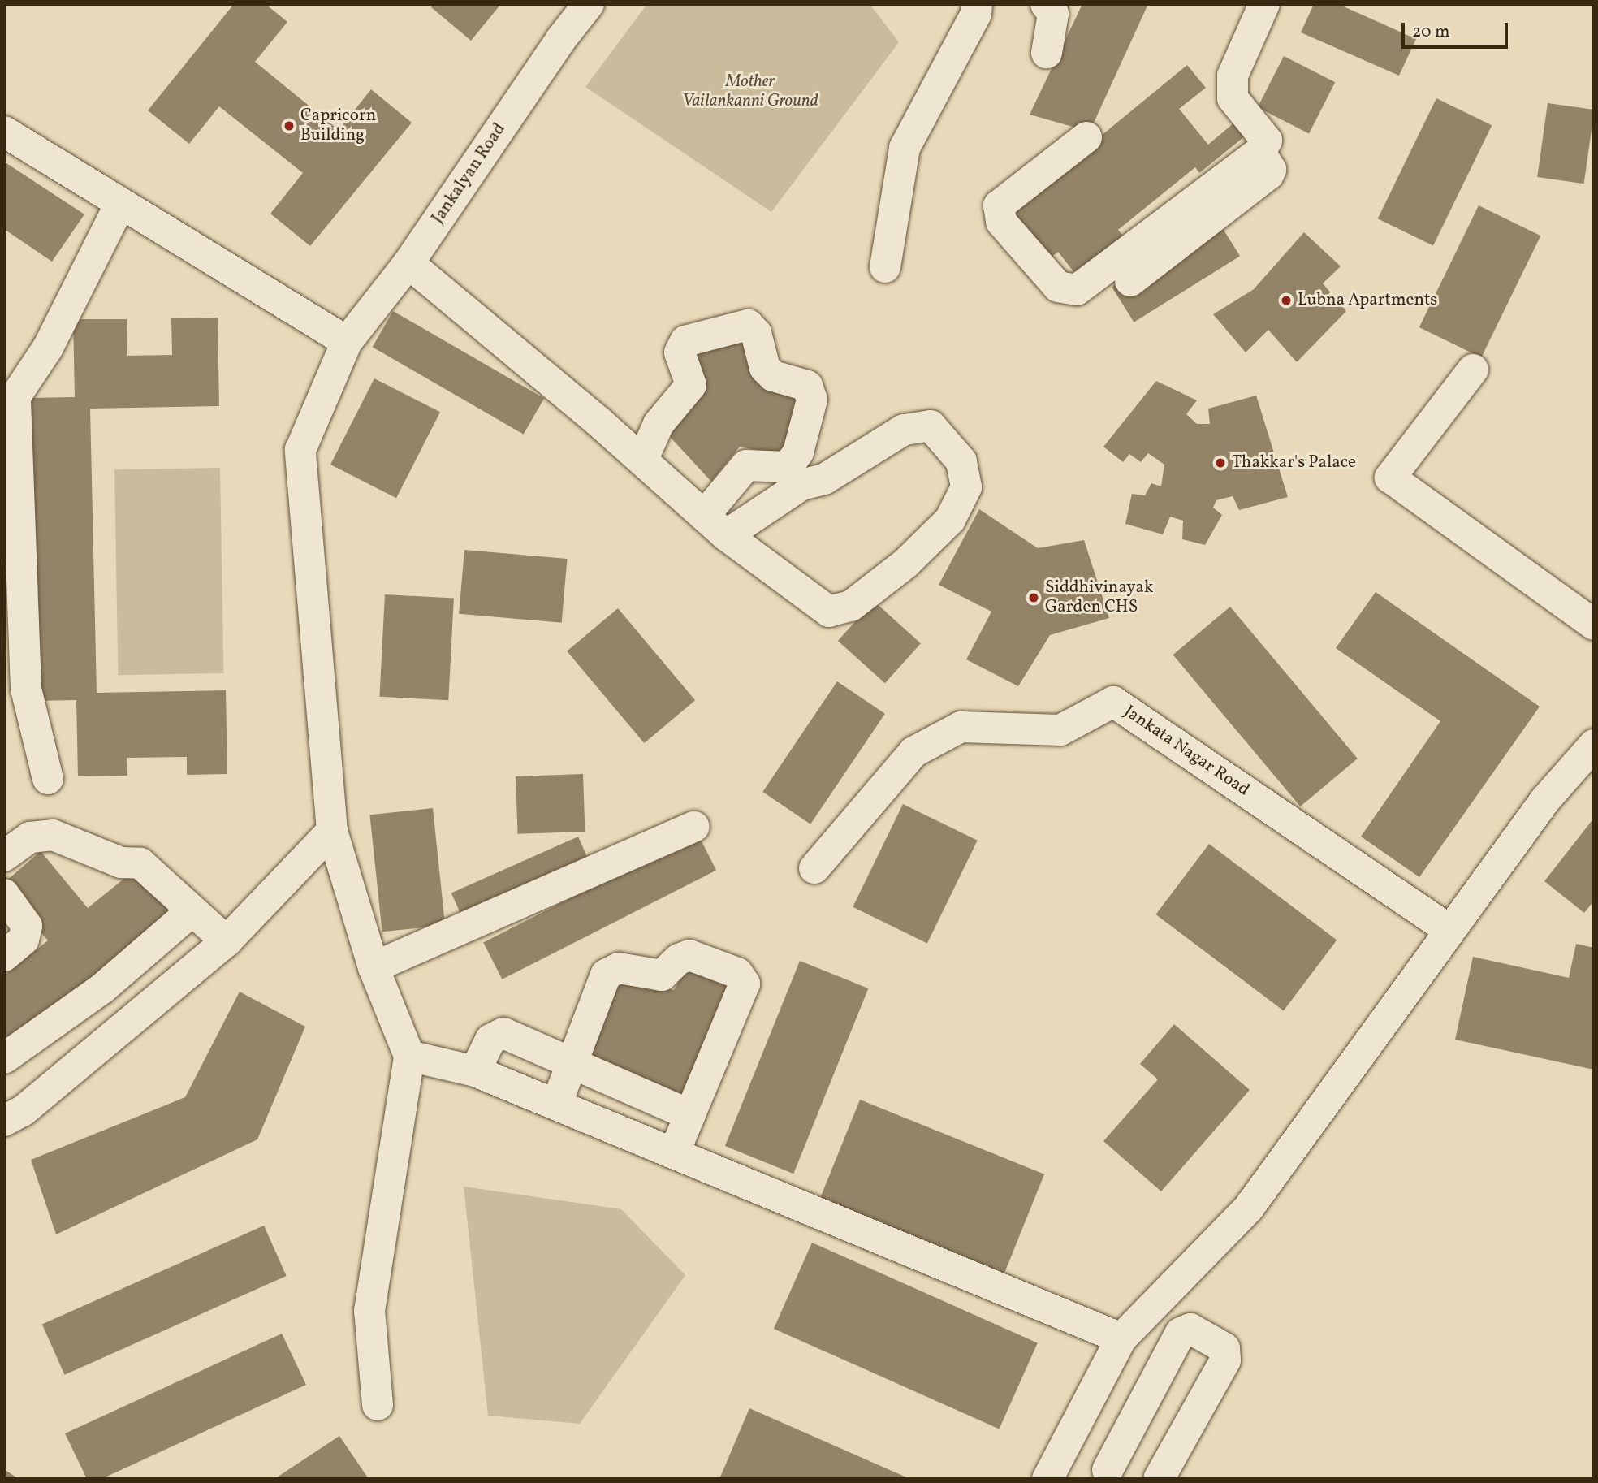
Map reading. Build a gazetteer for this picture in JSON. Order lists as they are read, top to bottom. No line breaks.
{"streets":{"street":["Jankalyan Road","Jankata Nagar Road"]},"parks":["Mother Vailankanni Ground"],"places":["Capricorn Building","Lubna Apartments","Thakkar's Palace","Siddhivinayak Garden CHS"],"scale_bar":"20 m"}
